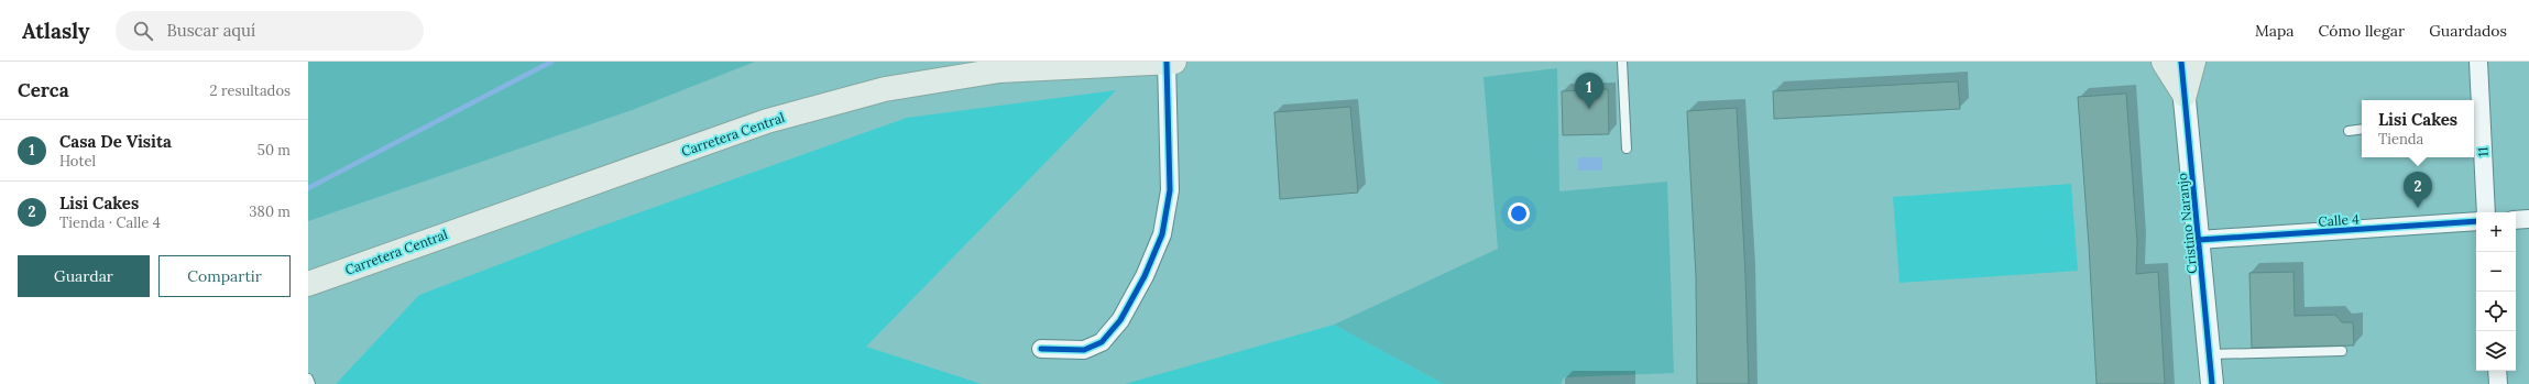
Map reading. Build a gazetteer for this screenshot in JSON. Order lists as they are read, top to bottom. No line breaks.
{"streets":{"main road":["Carretera Central"],"street":["11","Calle 4","Cristino Naranjo"]},"crossings":[["Calle 4","Cristino Naranjo"]],"page":{"header":"Atlasly","search":"Buscar aquí","nav":["Mapa","Cómo llegar","Guardados"],"heading":["Cerca","2 resultados"],"pins":["1","2"],"popup":["Lisi Cakes","Tienda"],"list":[{"mark":"1","name":"Casa De Visita","note":"Hotel","value":"50 m"},{"mark":"2","name":"Lisi Cakes","note":"Tienda · Calle 4","value":"380 m"}],"map_buttons":["+","−"],"buttons":["Guardar","Compartir"]}}
